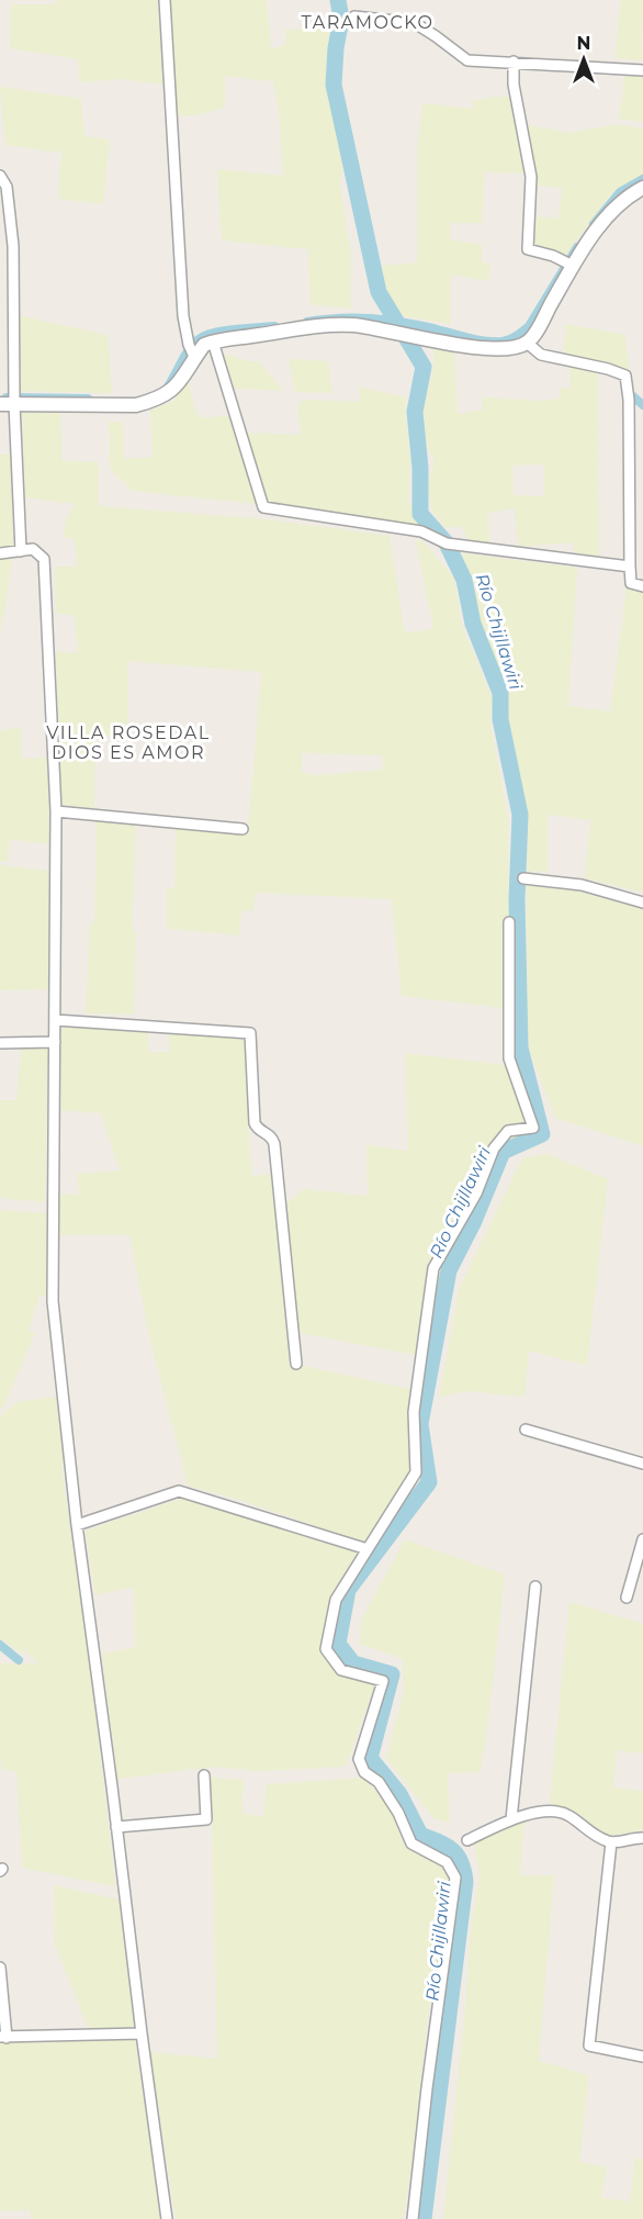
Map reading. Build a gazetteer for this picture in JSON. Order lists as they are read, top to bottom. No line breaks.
{"districts":["TARAMOCKO","VILLA ROSEDAL DIOS ES AMOR"],"water":["Río Chijllawiri"],"north":"top"}
